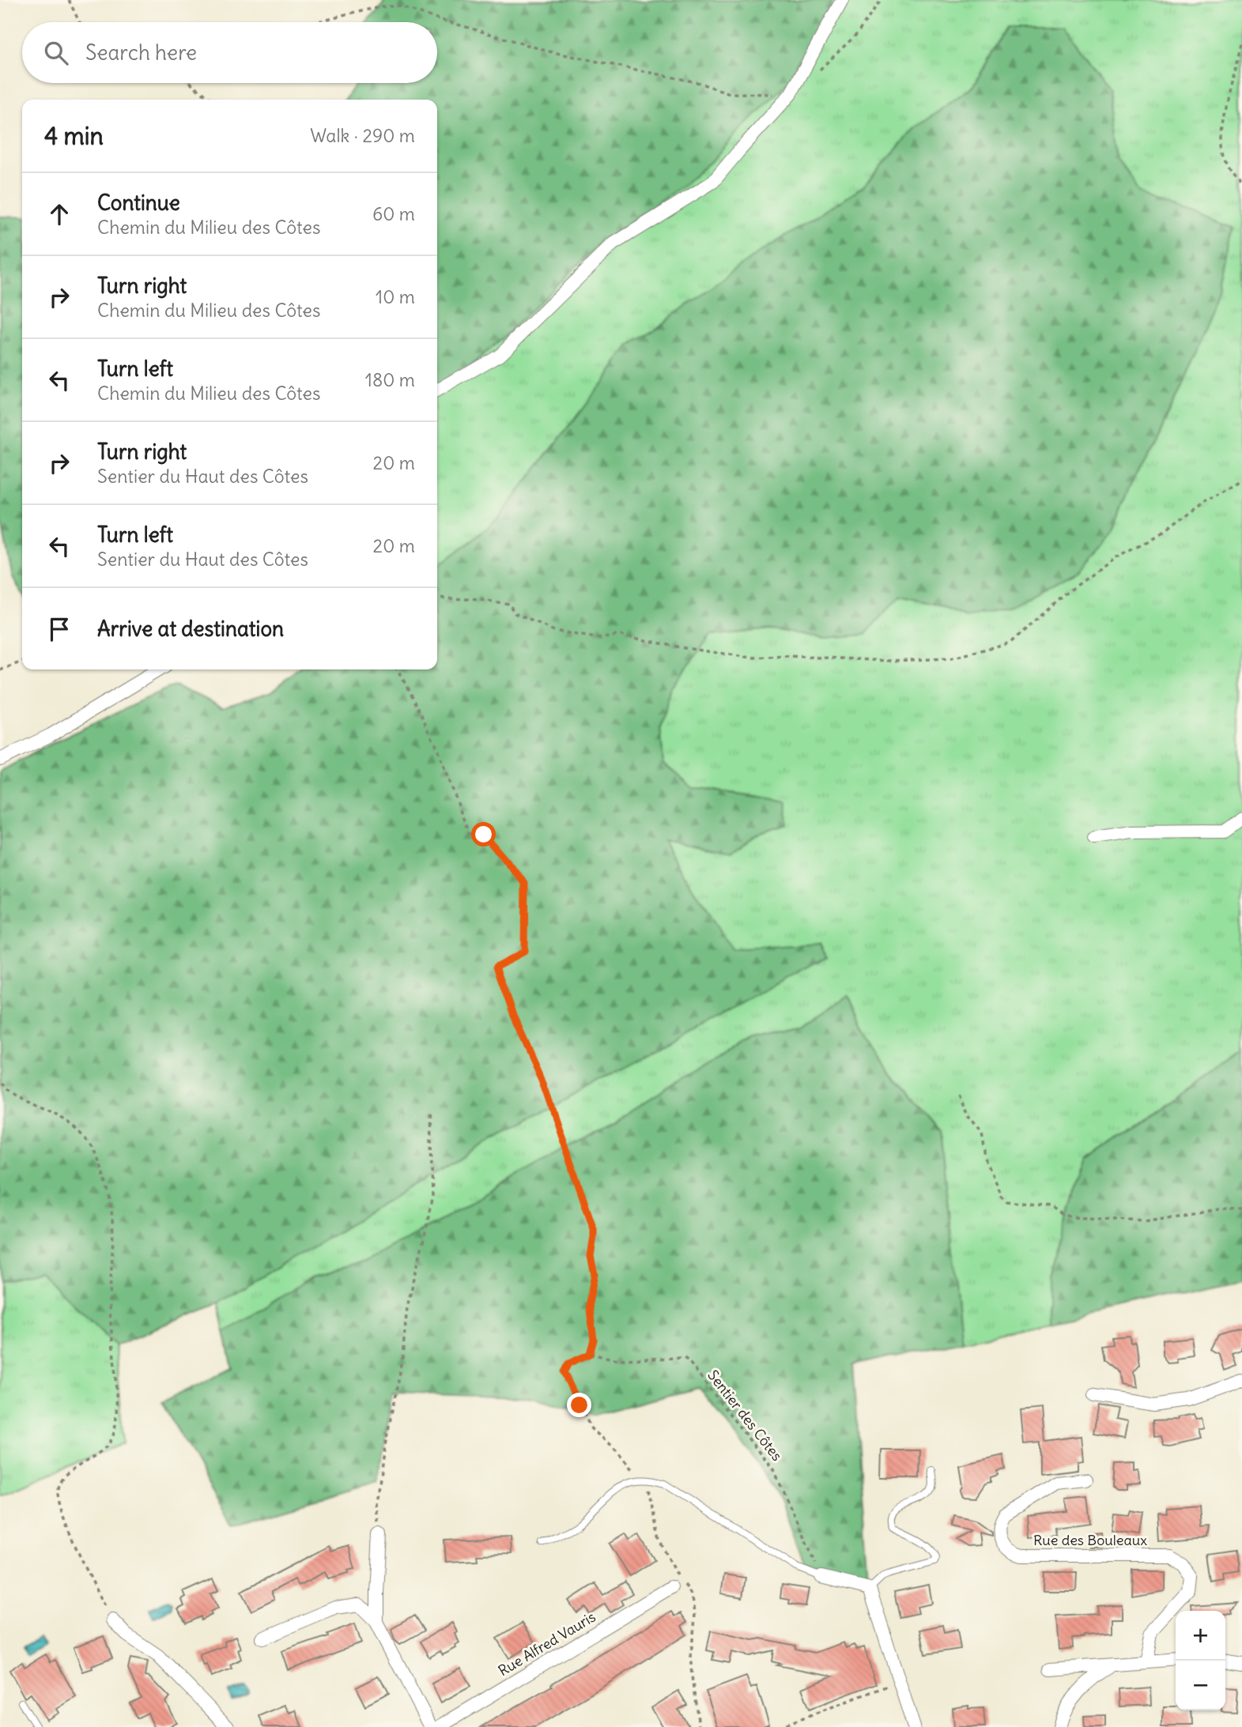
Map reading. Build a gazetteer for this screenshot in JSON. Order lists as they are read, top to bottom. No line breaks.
{"streets":{"street":["Rue des Bouleaux","Rue Alfred Vauris"],"path":["Sentier des Côtes"]},"page":{"search":"Search here","heading":["4 min","Walk · 290 m"],"list":[["Continue","Chemin du Milieu des Côtes","60 m"],["Turn right","Chemin du Milieu des Côtes","10 m"],["Turn left","Chemin du Milieu des Côtes","180 m"],["Turn right","Sentier du Haut des Côtes","20 m"],["Turn left","Sentier du Haut des Côtes","20 m"],"Arrive at destination"],"map_buttons":["+","−"]}}
